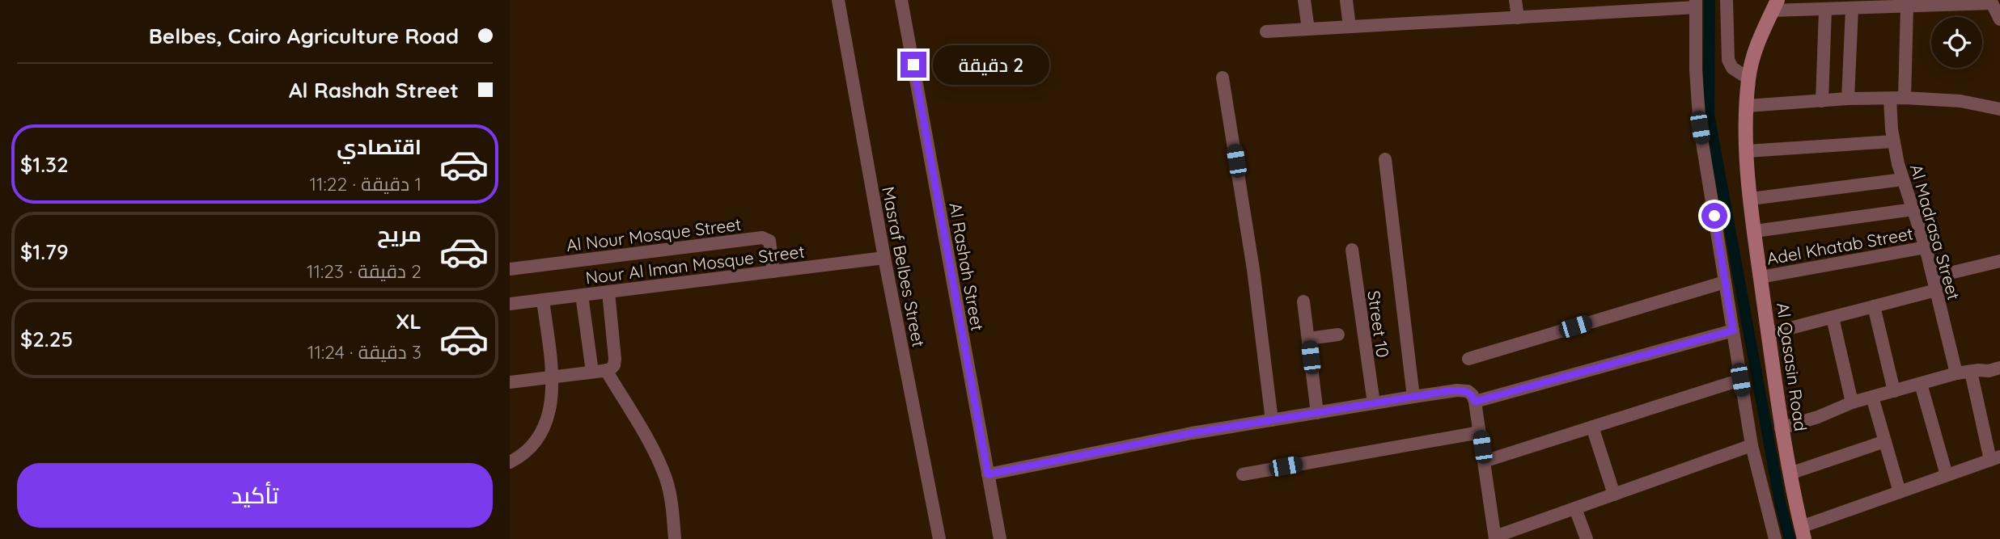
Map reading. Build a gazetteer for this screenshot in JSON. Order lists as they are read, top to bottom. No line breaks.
{"streets":{"street":["Al Madrasa Street","Al Nour Mosque Street","Adel Khatab Street","Nour Al Iman Mosque Street","Masraf Belbes Street","Al Rashah Street","Street 10","Al Qasasin Road"]},"crossings":[["Al Madrasa Street","Adel Khatab Street"],["Al Nour Mosque Street","Nour Al Iman Mosque Street"],["Adel Khatab Street","Al Qasasin Road"],["Nour Al Iman Mosque Street","Masraf Belbes Street"]],"page":{"banner":["Belbes, Cairo Agriculture Road","Al Rashah Street"],"bubble":"2 دقيقة","list":[{"name":"اقتصادي","note":"1 دقيقة · 11:22","value":"$1.32"},{"name":"مريح","note":"2 دقيقة · 11:23","value":"$1.79"},{"name":"XL","note":"3 دقيقة · 11:24","value":"$2.25"}],"buttons":"تأكيد"}}
